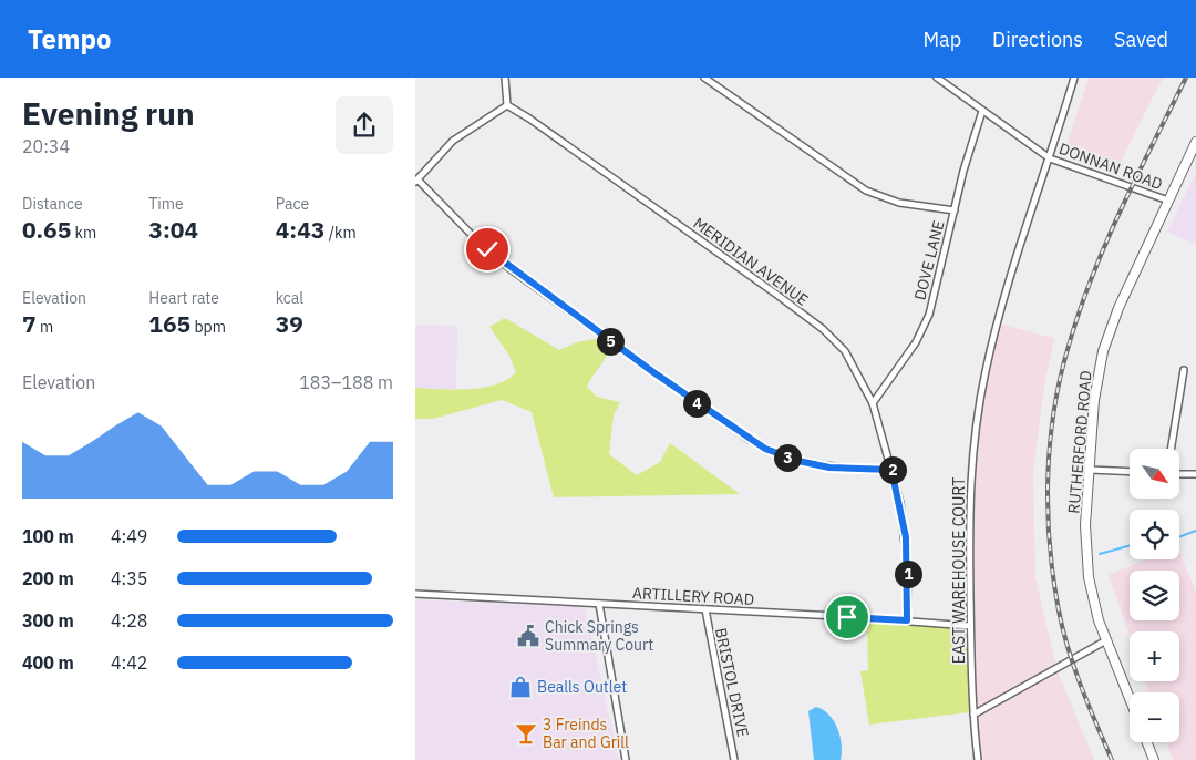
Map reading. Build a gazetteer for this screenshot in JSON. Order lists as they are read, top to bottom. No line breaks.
{"streets":{"street":["DONNAN ROAD","DOVE LANE","MERIDIAN AVENUE","RUTHERFORD ROAD","EAST WAREHOUSE COURT","ARTILLERY ROAD","BRISTOL DRIVE"]},"crossings":[["DONNAN ROAD","DOVE LANE"],["DONNAN ROAD","RUTHERFORD ROAD"],["DONNAN ROAD","EAST WAREHOUSE COURT"],["DOVE LANE","MERIDIAN AVENUE"],["MERIDIAN AVENUE","ARTILLERY ROAD"],["EAST WAREHOUSE COURT","ARTILLERY ROAD"],["ARTILLERY ROAD","BRISTOL DRIVE"]],"places":{"public building":["Chick Springs Summary Court"],"shop":["Bealls Outlet"],"bar":["3 Freinds Bar and Grill"]},"north":"bottom right","page":{"header":"Tempo","nav":["Map","Directions","Saved"],"heading":["Evening run","20:34"],"stats":[["Distance","0.65 km"],["Time","3:04"],["Pace","4:43 /km"],["Elevation","7 m"],["Heart rate","165 bpm"],["kcal","39"]],"pins":["5","4","3","2","1"],"chart":["Elevation","183–188 m"],"map_buttons":["+","−"],"list":[{"name":"100 m","note":"4:49"},{"name":"200 m","note":"4:35"},{"name":"300 m","note":"4:28"},{"name":"400 m","note":"4:42"}]}}
